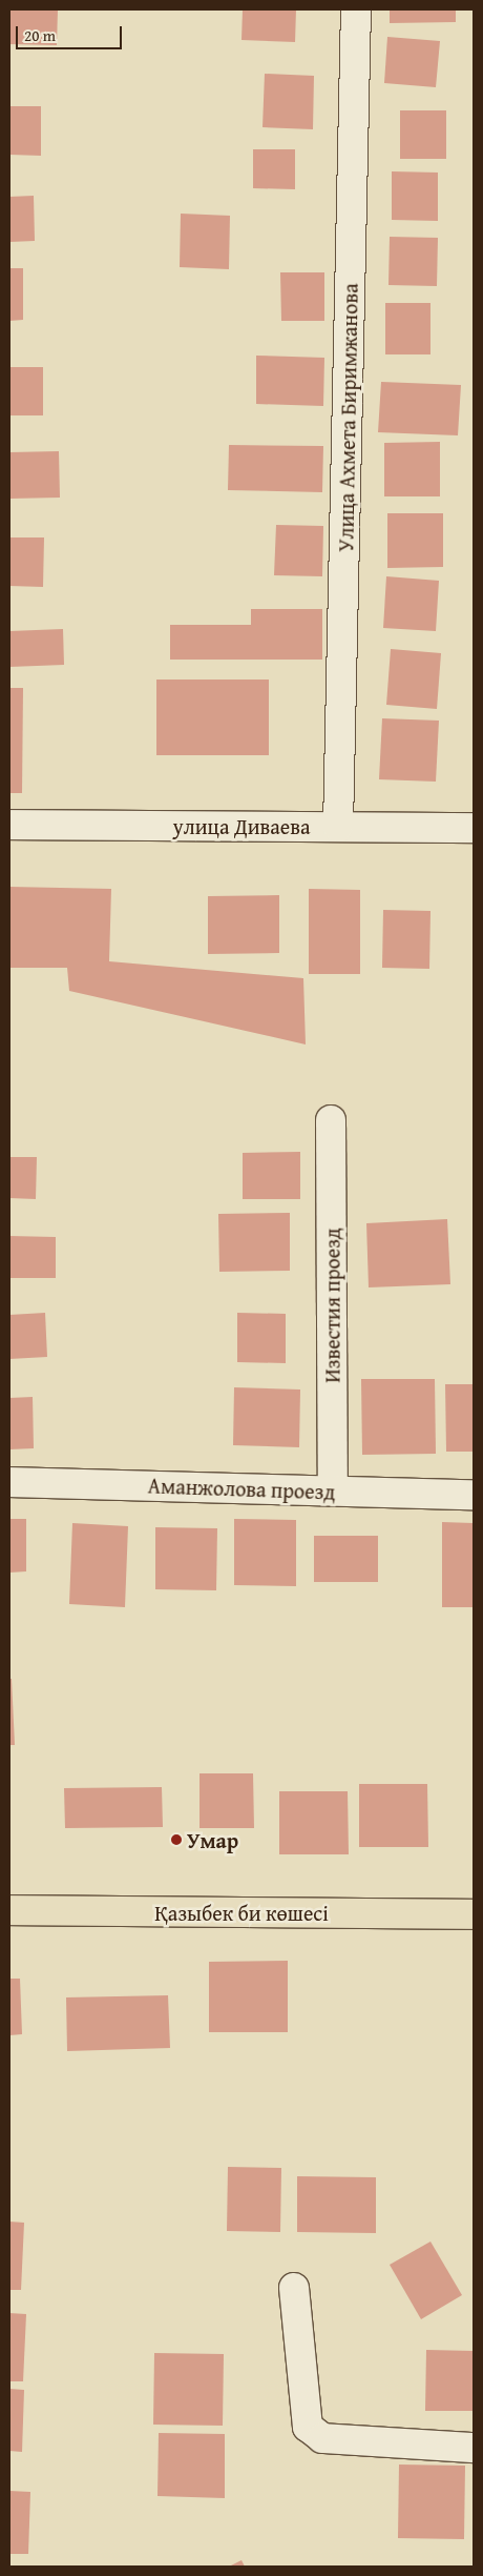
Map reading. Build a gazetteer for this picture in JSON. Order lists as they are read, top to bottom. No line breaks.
{"streets":{"main road":["Қазыбек би көшесі"],"street":["Улица Ахмета Биримжанова","улица Диваева","Известия проезд","Аманжолова проезд"]},"crossings":[["Улица Ахмета Биримжанова","улица Диваева"],["Известия проезд","Аманжолова проезд"]],"places":["Умар"],"scale_bar":"20 m"}
